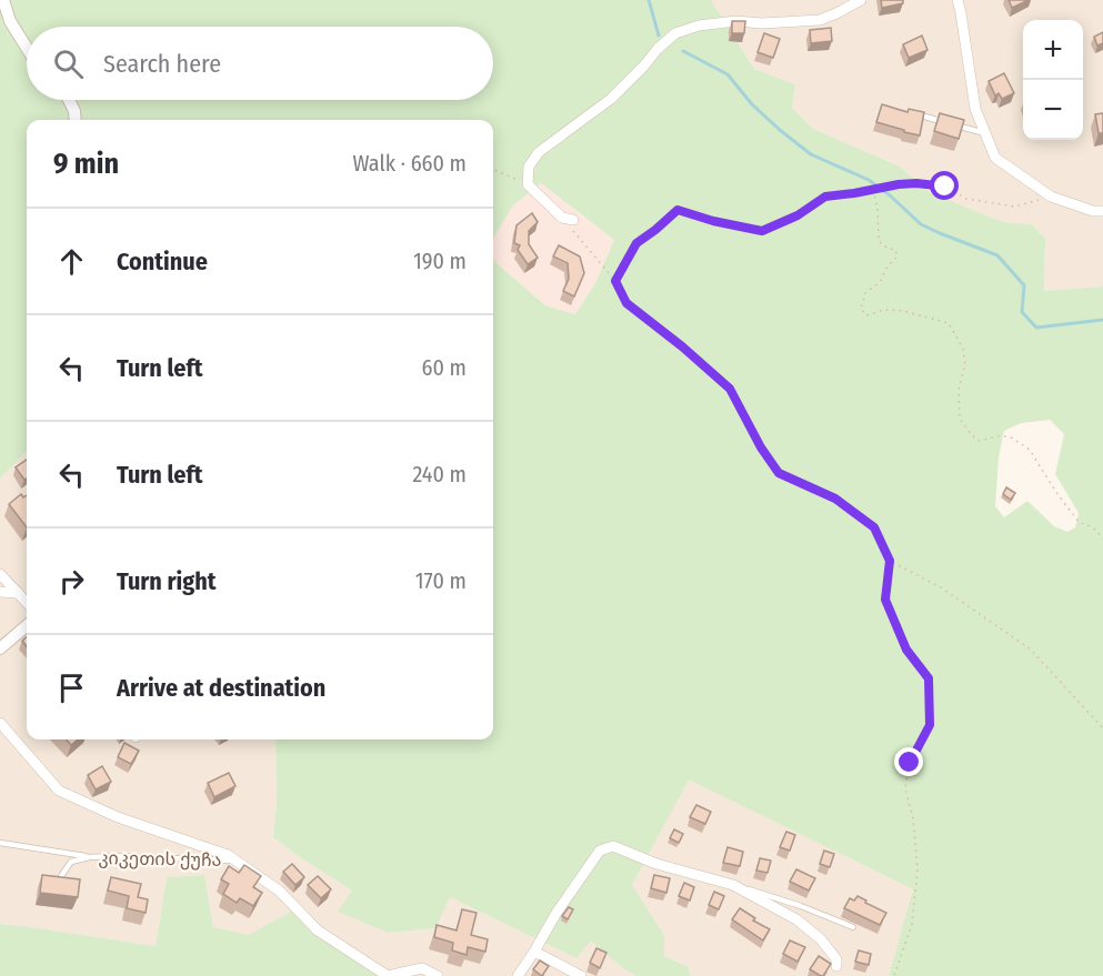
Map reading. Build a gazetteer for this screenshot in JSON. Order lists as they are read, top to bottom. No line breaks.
{"streets":{"lane":["კიკეთის ქუჩა"]},"page":{"map_buttons":["+","−"],"search":"Search here","heading":["9 min","Walk · 660 m"],"list":[["Continue","190 m"],["Turn left","60 m"],["Turn left","240 m"],["Turn right","170 m"],"Arrive at destination"]}}
